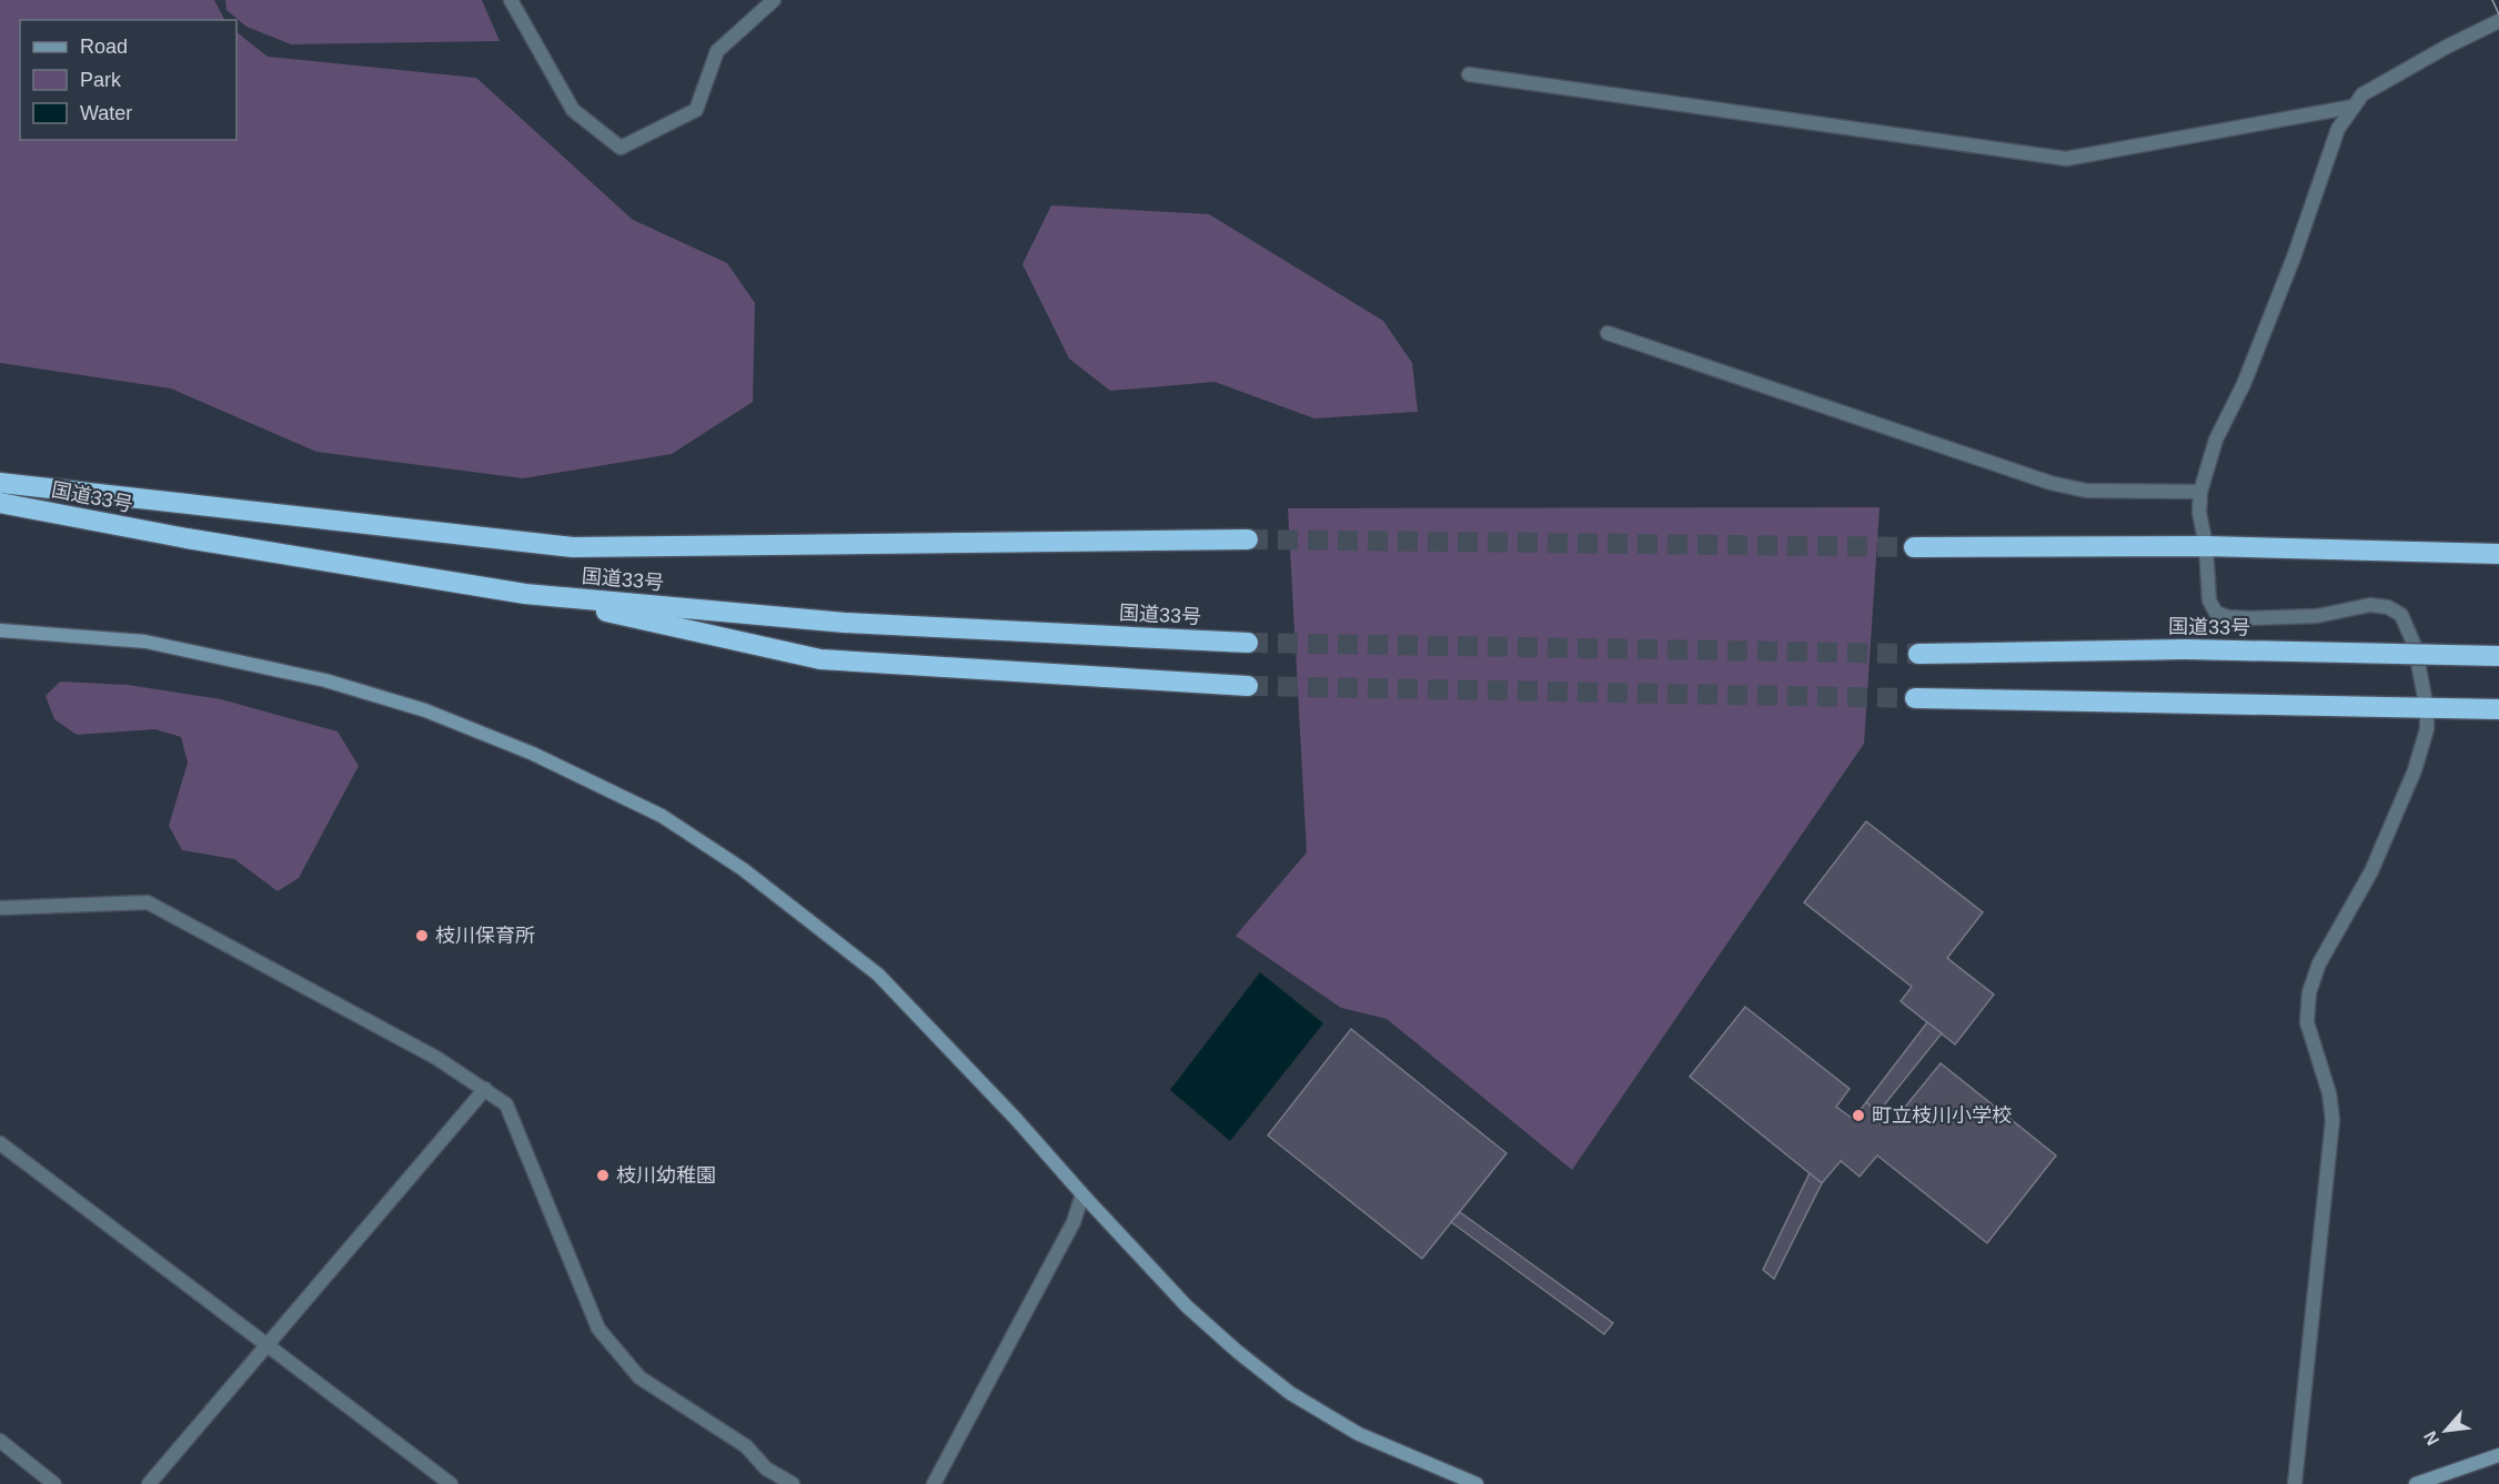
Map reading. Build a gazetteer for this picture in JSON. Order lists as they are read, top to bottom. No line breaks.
{"streets":{"highway":["国道33号"]},"places":["枝川保育所","町立枝川小学校","枝川幼稚園"],"legend":["Road","Park","Water"],"north":"bottom left"}
